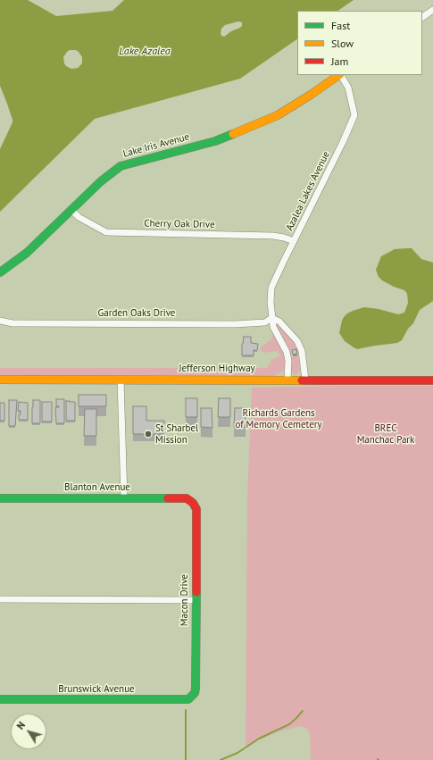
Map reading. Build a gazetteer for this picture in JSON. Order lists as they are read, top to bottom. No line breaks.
{"streets":{"street":["Lake Iris Avenue","Azalea Lakes Avenue","Cherry Oak Drive","Garden Oaks Drive","Jefferson Highway","Blanton Avenue","Macon Drive","Brunswick Avenue"]},"crossings":[["Lake Iris Avenue","Cherry Oak Drive"],["Azalea Lakes Avenue","Cherry Oak Drive"],["Azalea Lakes Avenue","Garden Oaks Drive"],["Azalea Lakes Avenue","Jefferson Highway"],["Blanton Avenue","Macon Drive"],["Macon Drive","Brunswick Avenue"]],"water":["Lake Azalea"],"parks":["Richards Gardens of Memory Cemetery","BREC Manchac Park"],"places":["St Sharbel Mission"],"legend":["Fast","Slow","Jam"],"north":"top left"}
